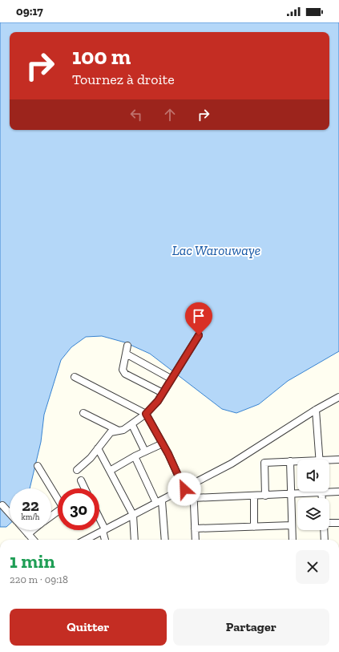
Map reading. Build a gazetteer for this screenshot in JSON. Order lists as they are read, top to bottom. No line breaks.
{"water":["Lac Warouwaye"],"page":{"status":"09:17","turn":["100 m","Tournez à droite"],"speed":"22 km/h","limit":"30","heading":["1 min","220 m · 09:18"],"buttons":["Quitter","Partager"]}}
